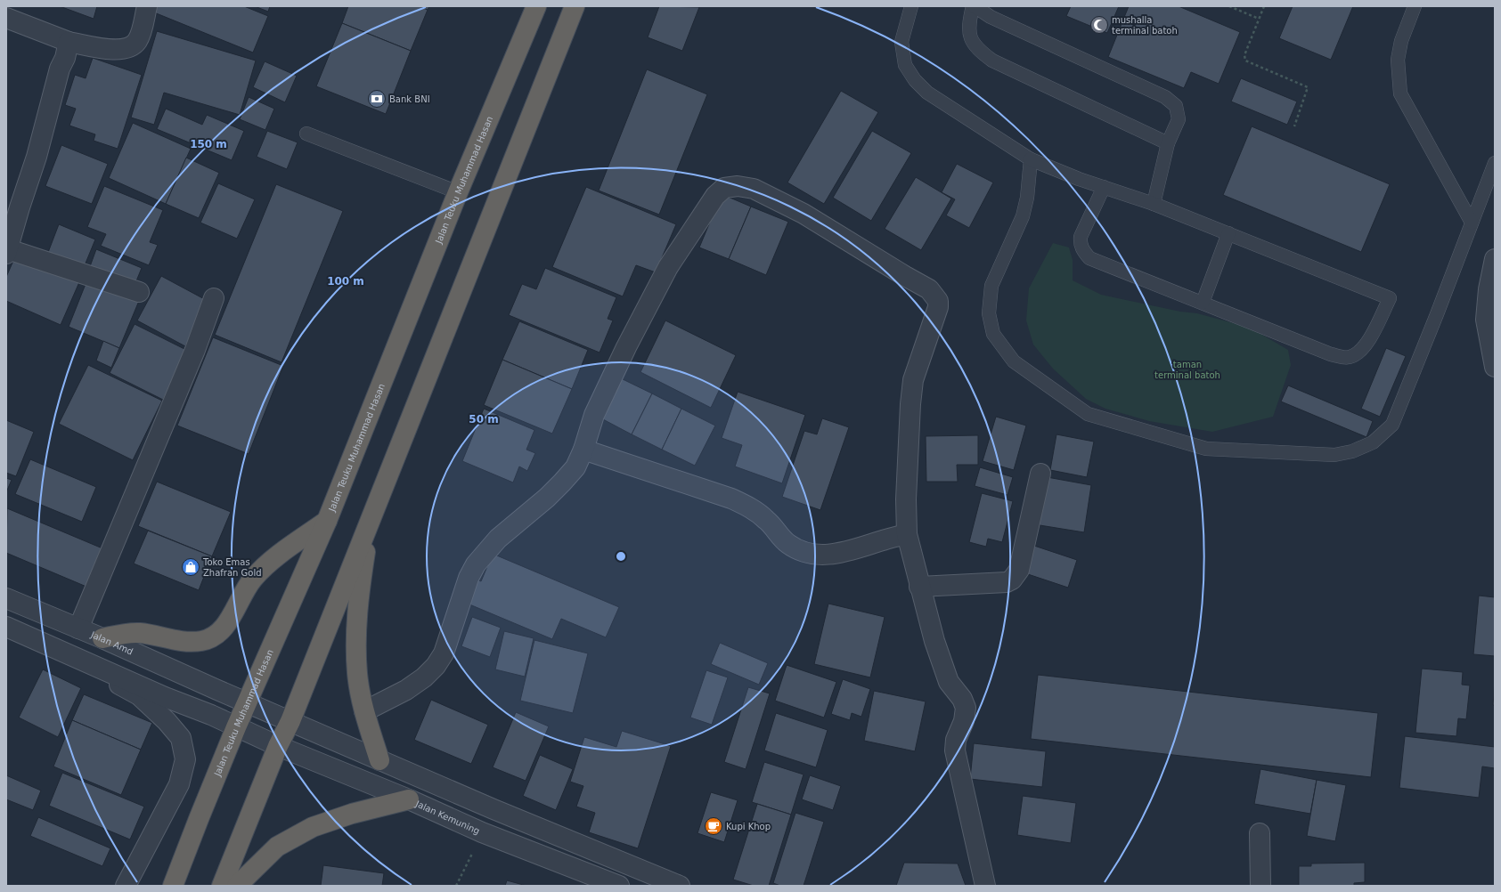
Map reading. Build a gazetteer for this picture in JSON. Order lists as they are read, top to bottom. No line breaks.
{"streets":{"highway":["Jalan Teuku Muhammad Hasan"],"street":["Jalan Amd","Jalan Kemuning"]},"crossings":[["Jalan Teuku Muhammad Hasan","Jalan Amd"]],"parks":["taman terminal batoh"],"places":{"mosque":["mushalla terminal batoh"],"bank":["Bank BNI"],"shop":["Toko Emas Zhafran Gold"],"cafe":["Kupi Khop"]},"rings":["150 m","100 m","50 m"]}
